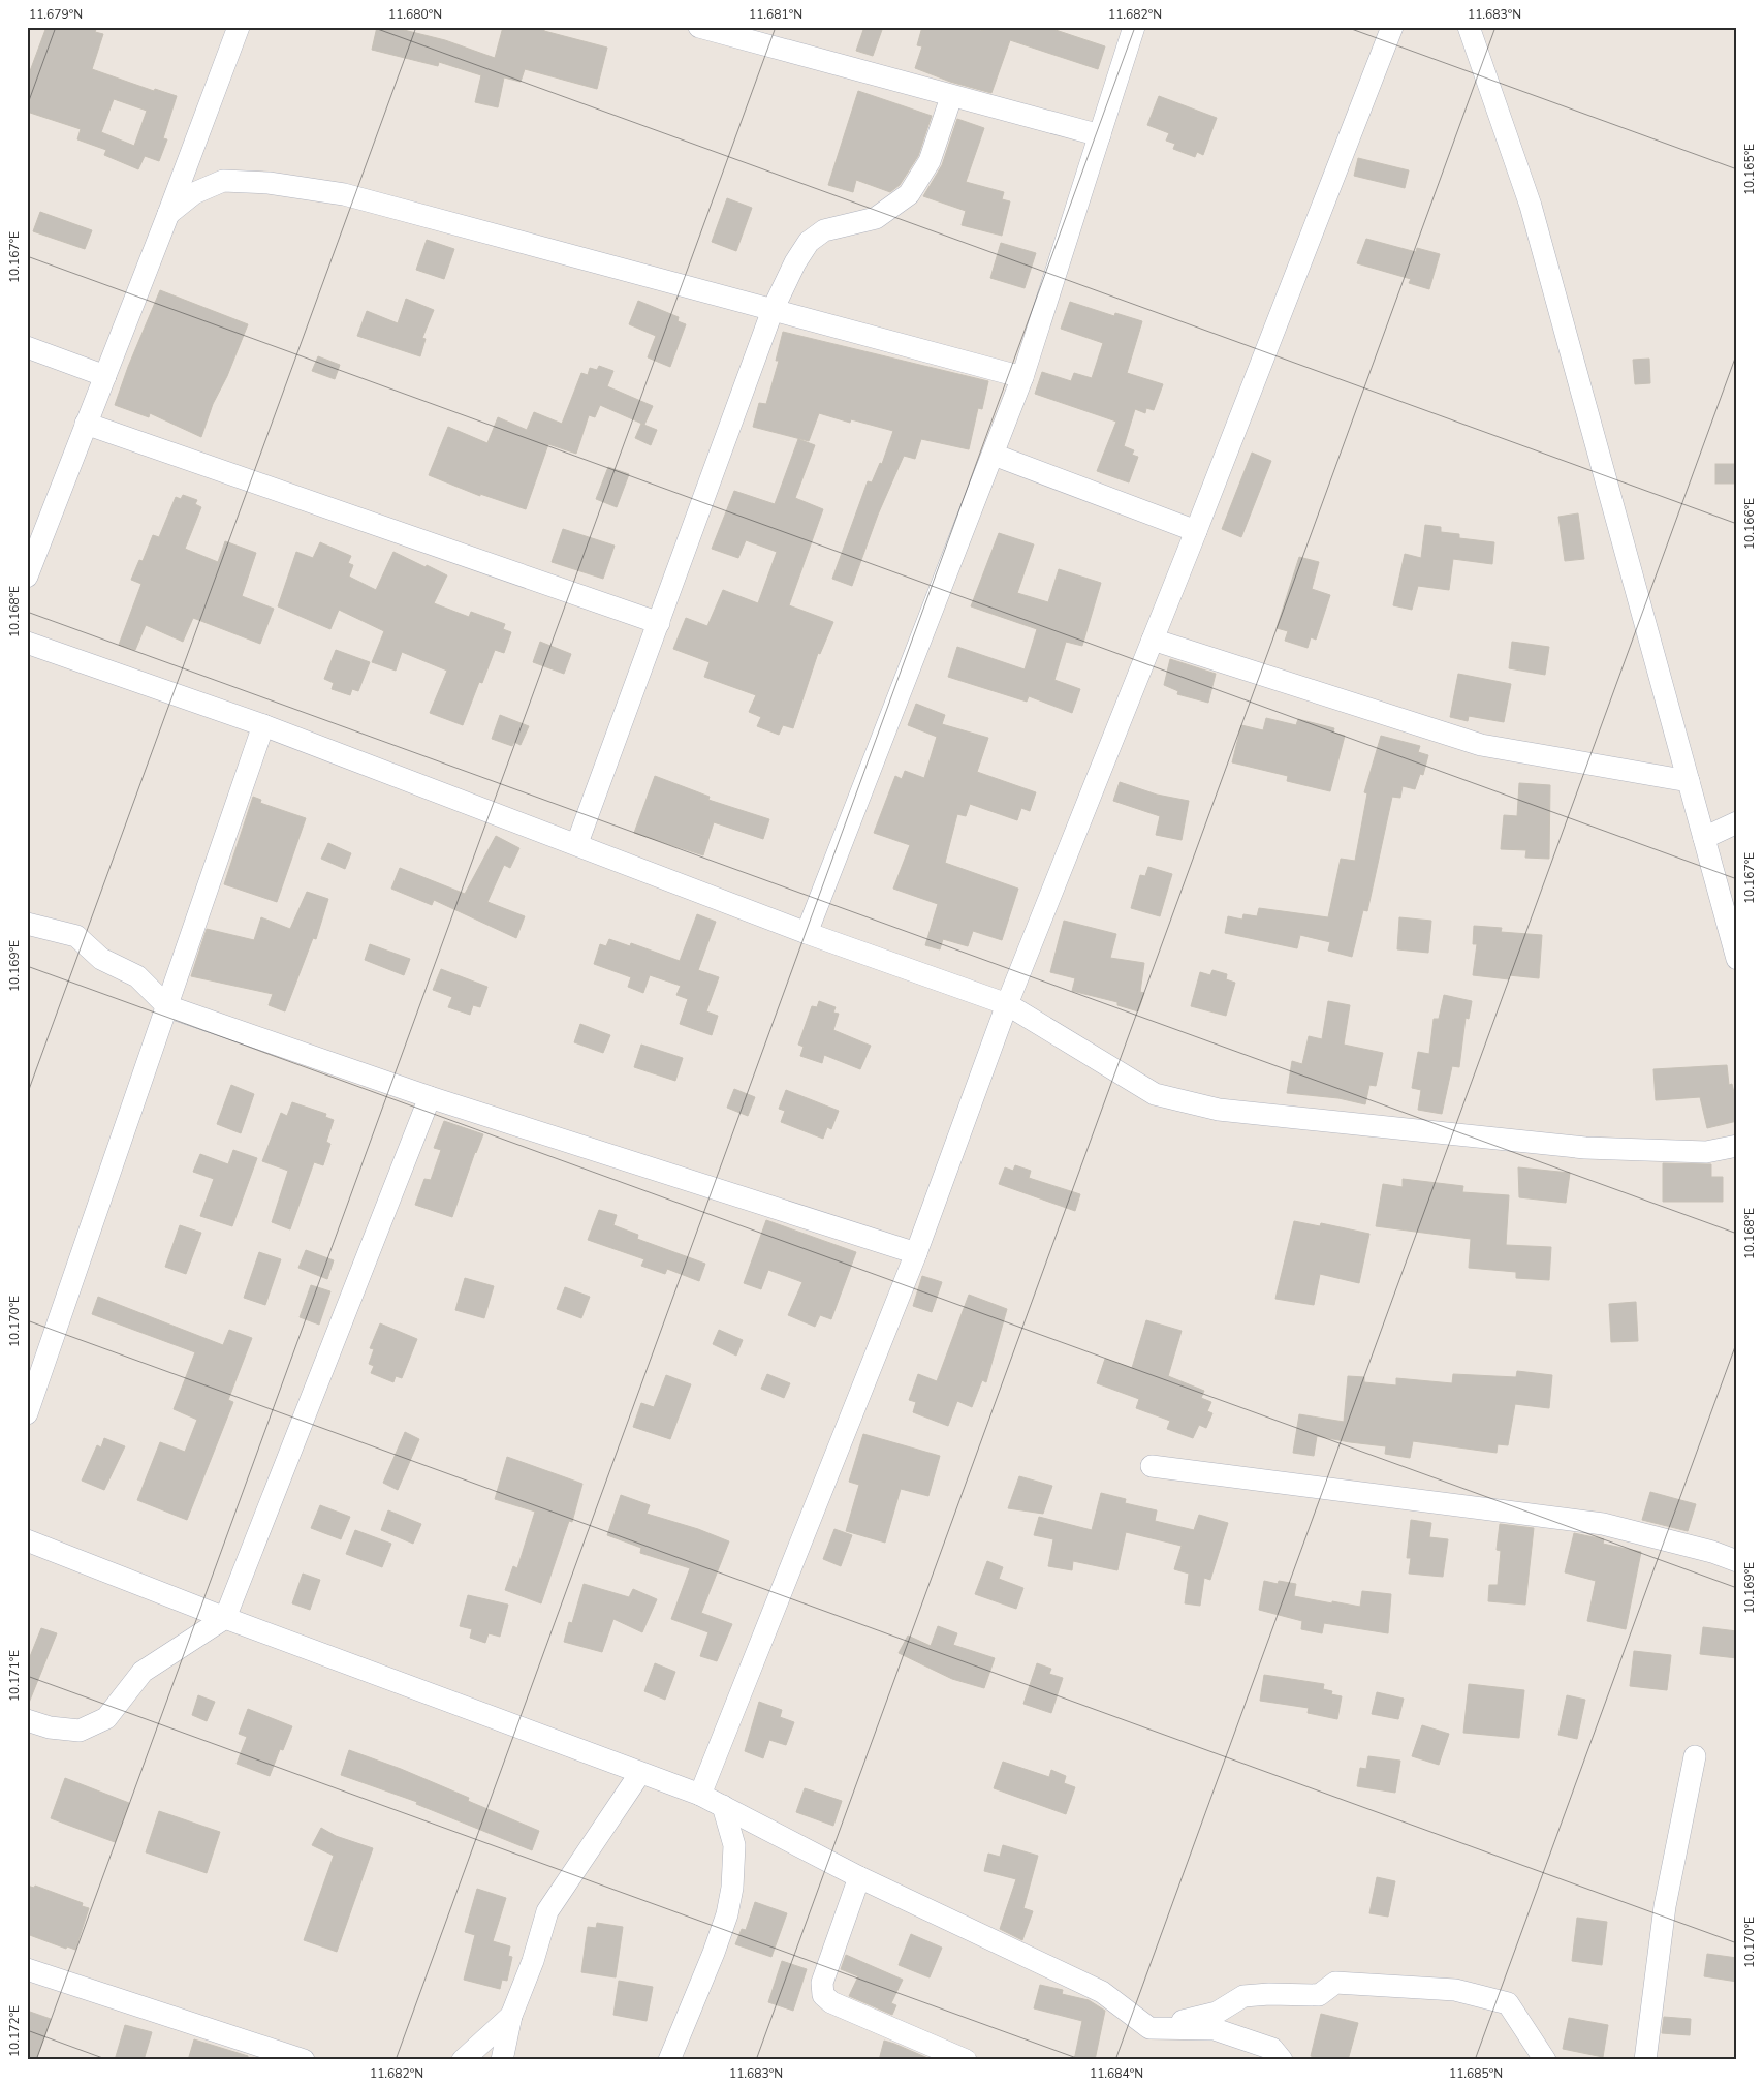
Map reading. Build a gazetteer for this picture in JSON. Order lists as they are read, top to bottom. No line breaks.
{"coordinates":["11.679°N","11.680°N","11.681°N","11.682°N","11.683°N","10.165°E","10.167°E","10.166°E","10.168°E","10.169°E","10.170°E","10.171°E","10.172°E","11.684°N","11.685°N"]}
